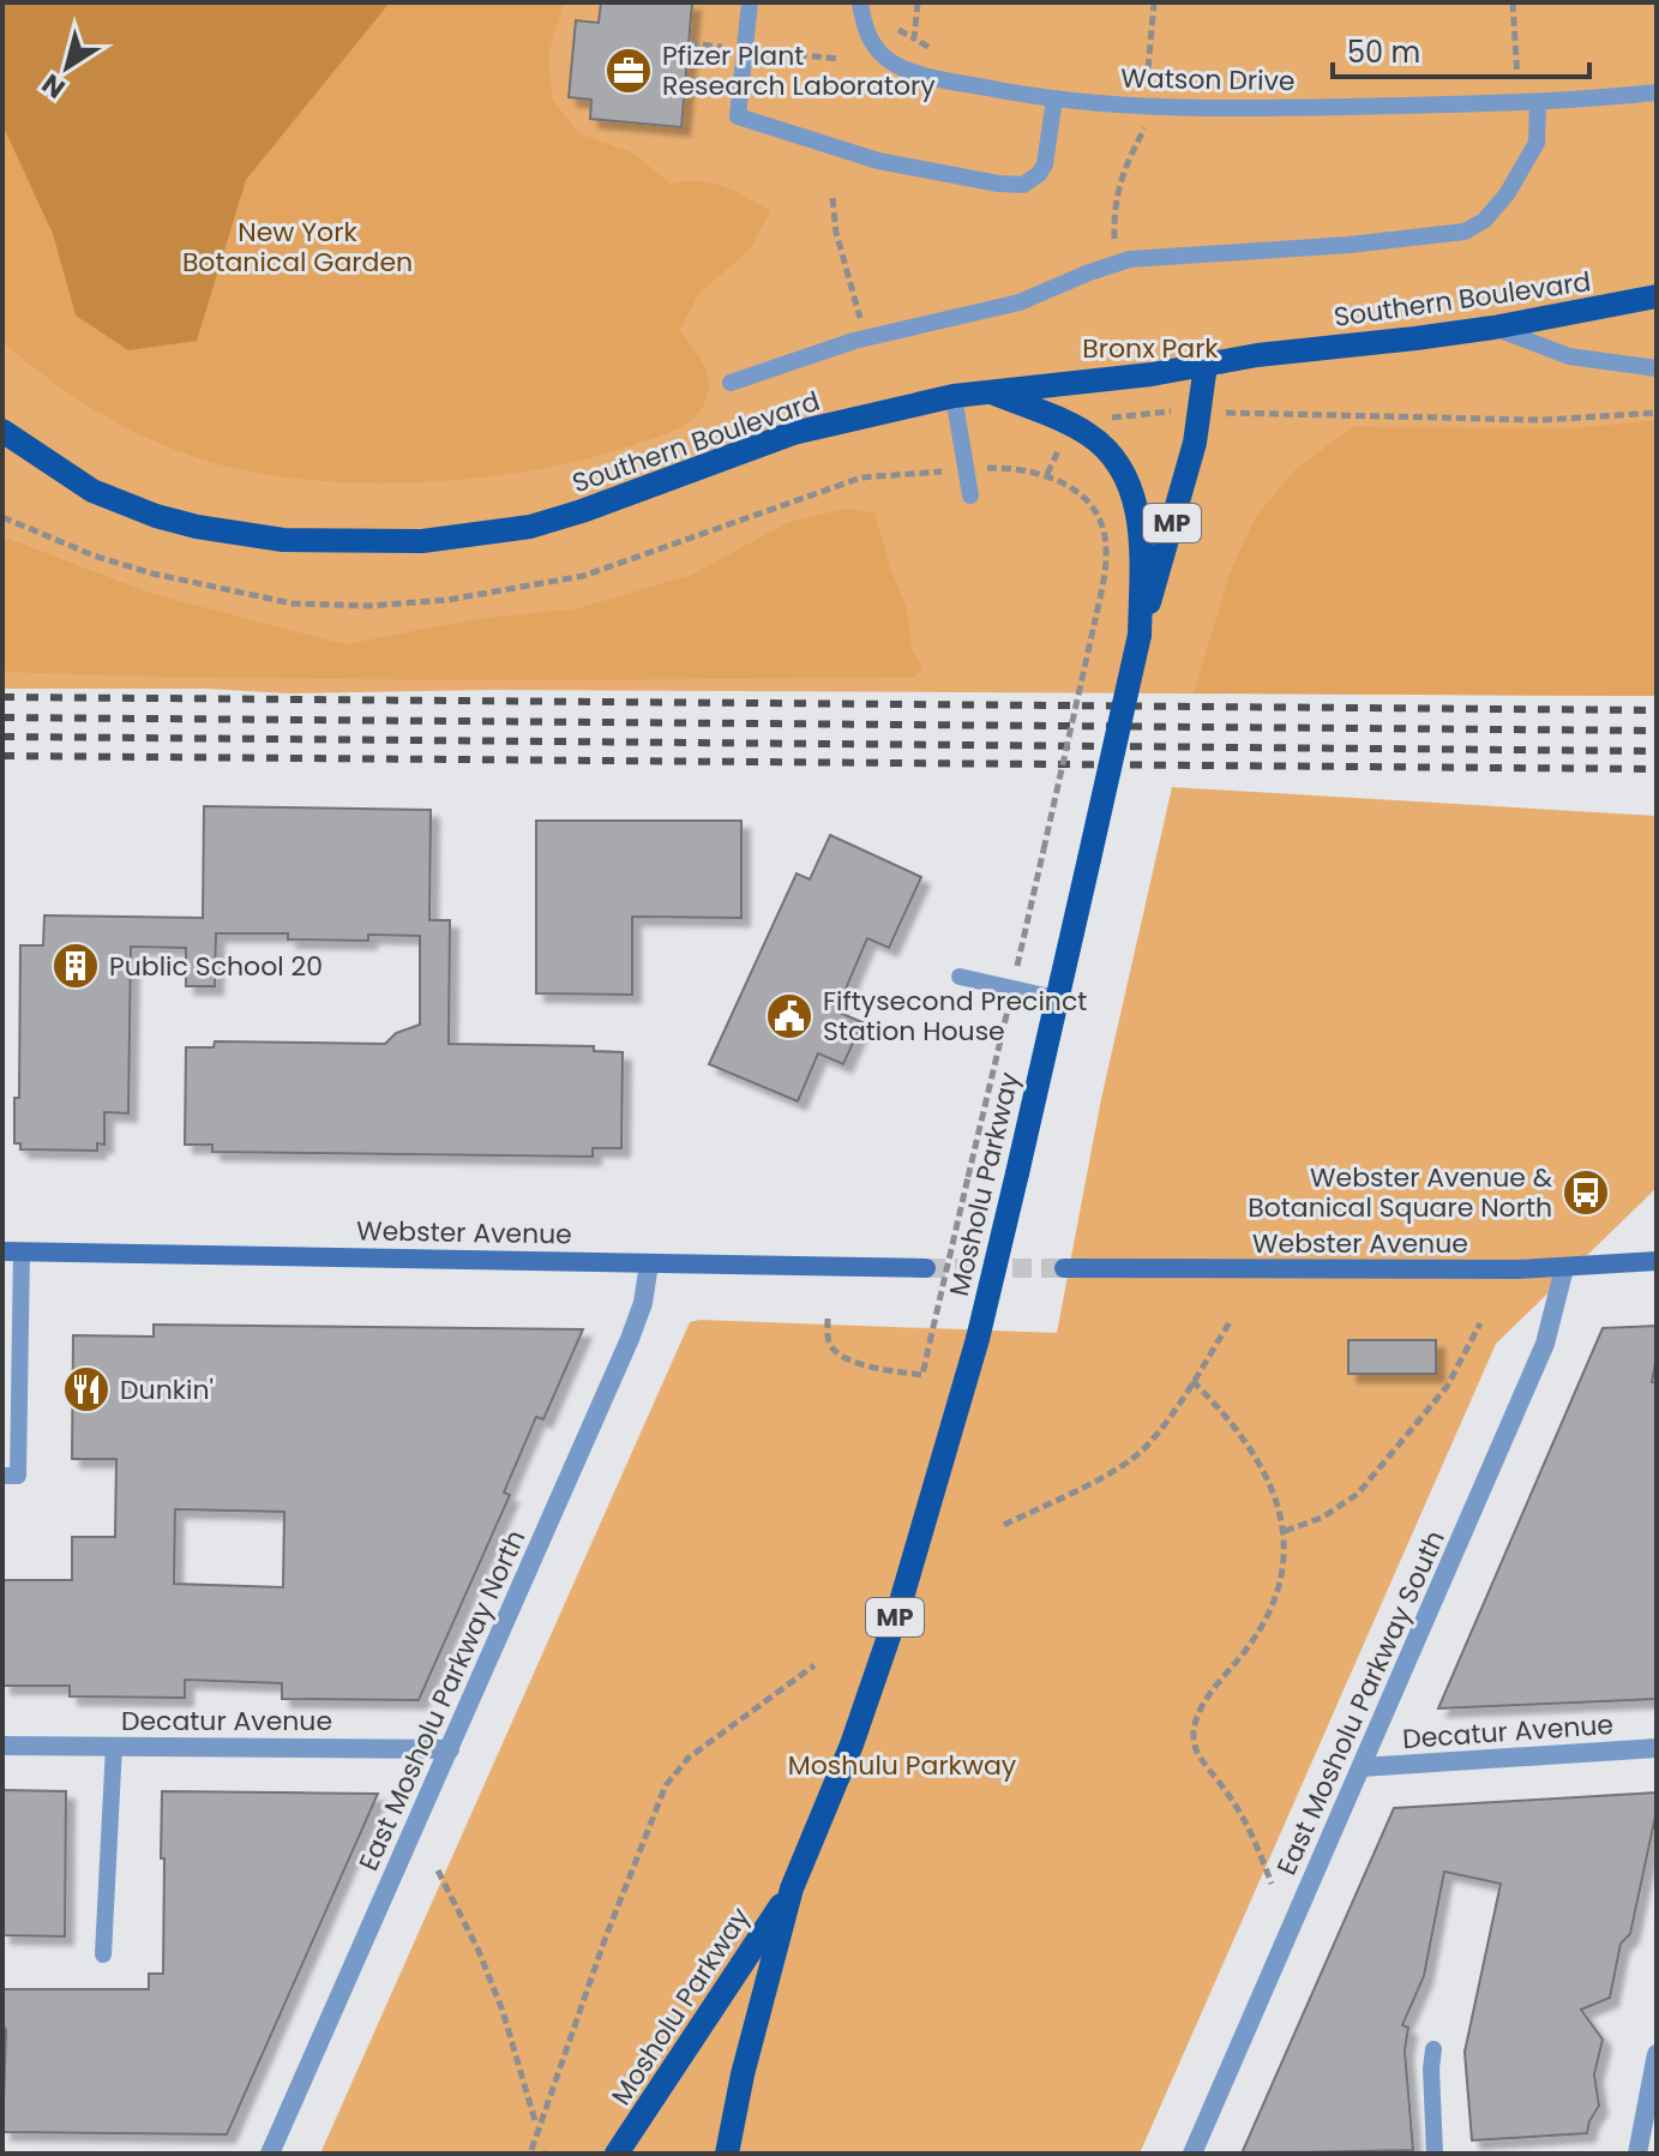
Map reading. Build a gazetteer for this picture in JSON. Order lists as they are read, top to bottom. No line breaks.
{"streets":{"main road":["Southern Boulevard","MP","Mosholu Parkway","Webster Avenue"],"street":["East Mosholu Parkway North","East Mosholu Parkway South","Decatur Avenue"],"lane":["Watson Drive"]},"crossings":[["Southern Boulevard","Mosholu Parkway"],["Webster Avenue","East Mosholu Parkway North"],["Webster Avenue","East Mosholu Parkway South"],["East Mosholu Parkway North","Decatur Avenue"],["East Mosholu Parkway South","Decatur Avenue"]],"parks":["New York Botanical Garden","Bronx Park","Moshulu Parkway"],"places":{"office":["Pfizer Plant Research Laboratory"],"building":["Public School 20"],"public building":["Fiftysecond Precinct Station House"],"bus stop":["Webster Avenue & Botanical Square North"],"restaurant":["Dunkin'"]},"scale_bar":"50 m","north":"bottom left"}
